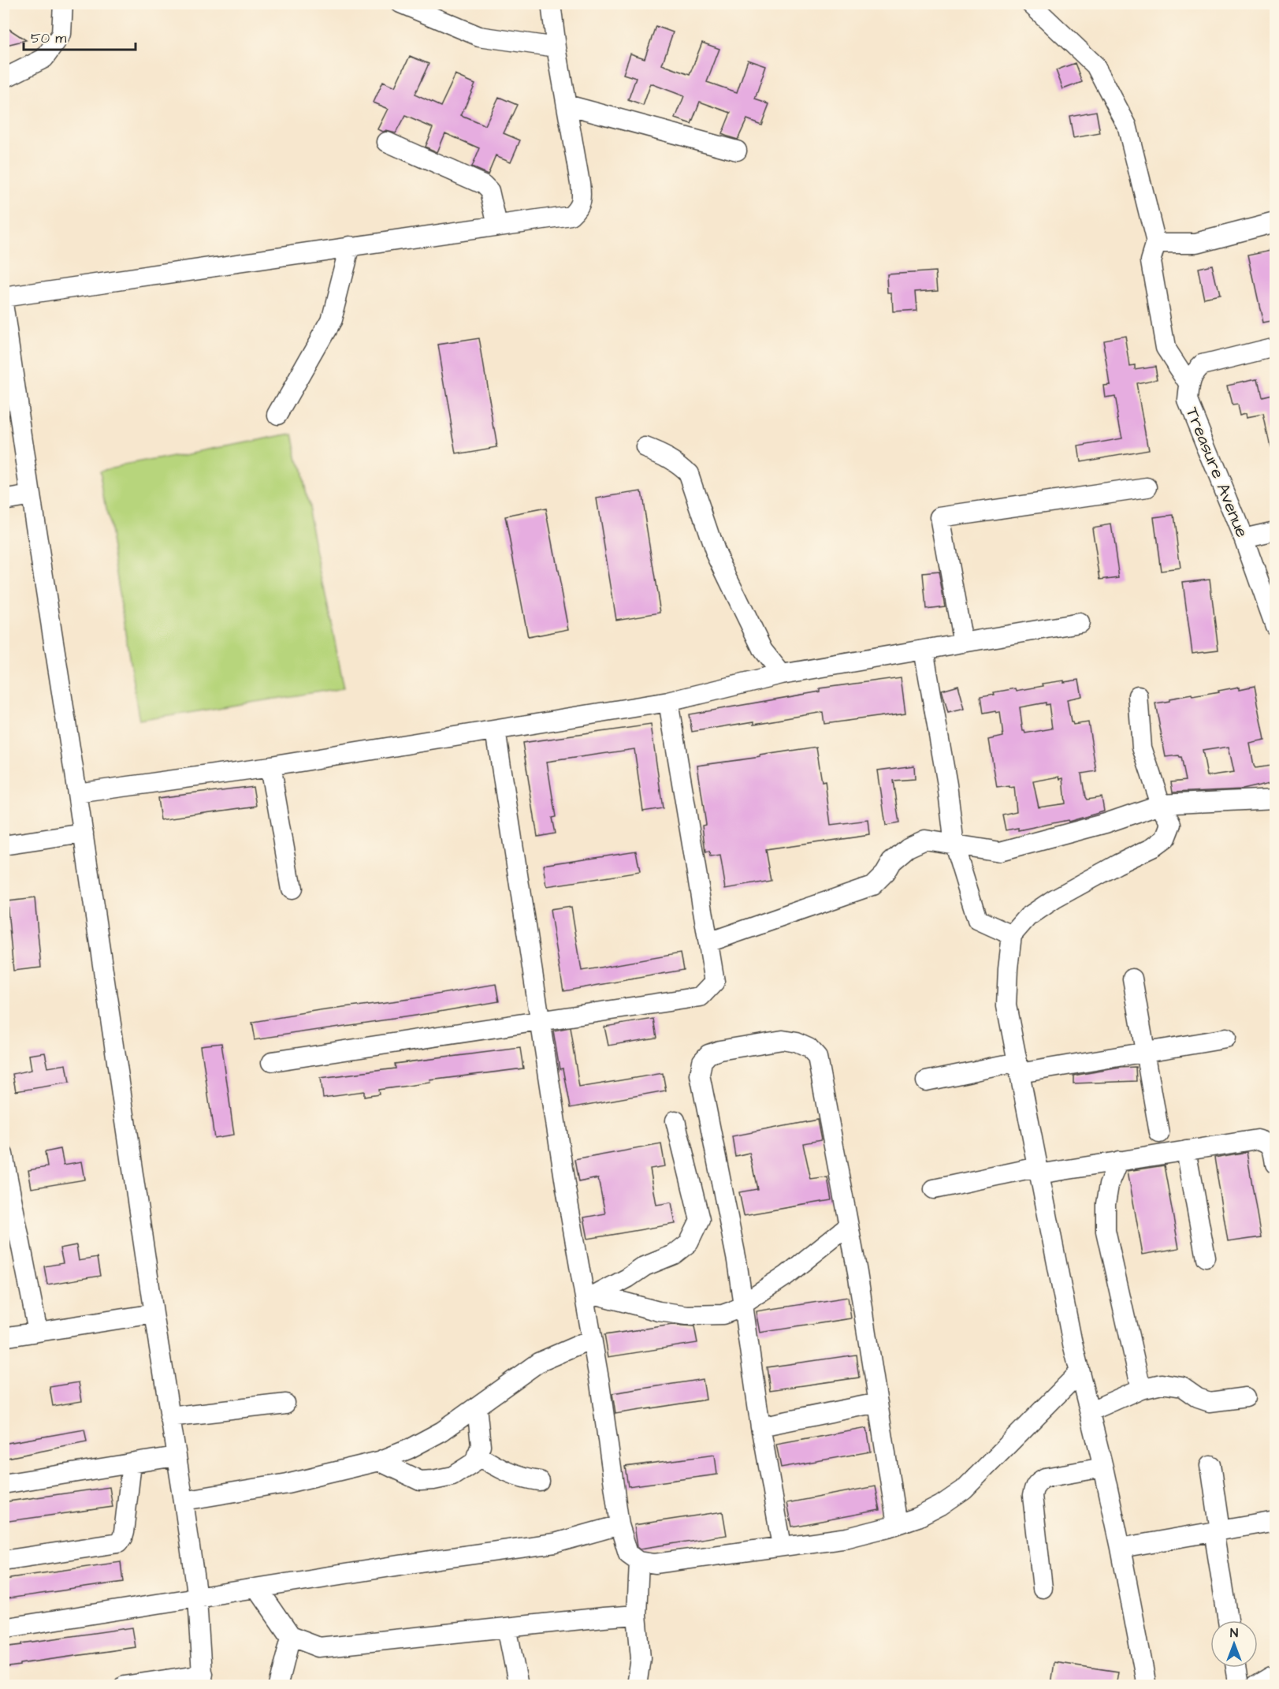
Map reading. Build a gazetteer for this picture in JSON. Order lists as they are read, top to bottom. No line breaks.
{"streets":{"street":["Treasure Avenue"]},"scale_bar":"50 m","north":"top"}
